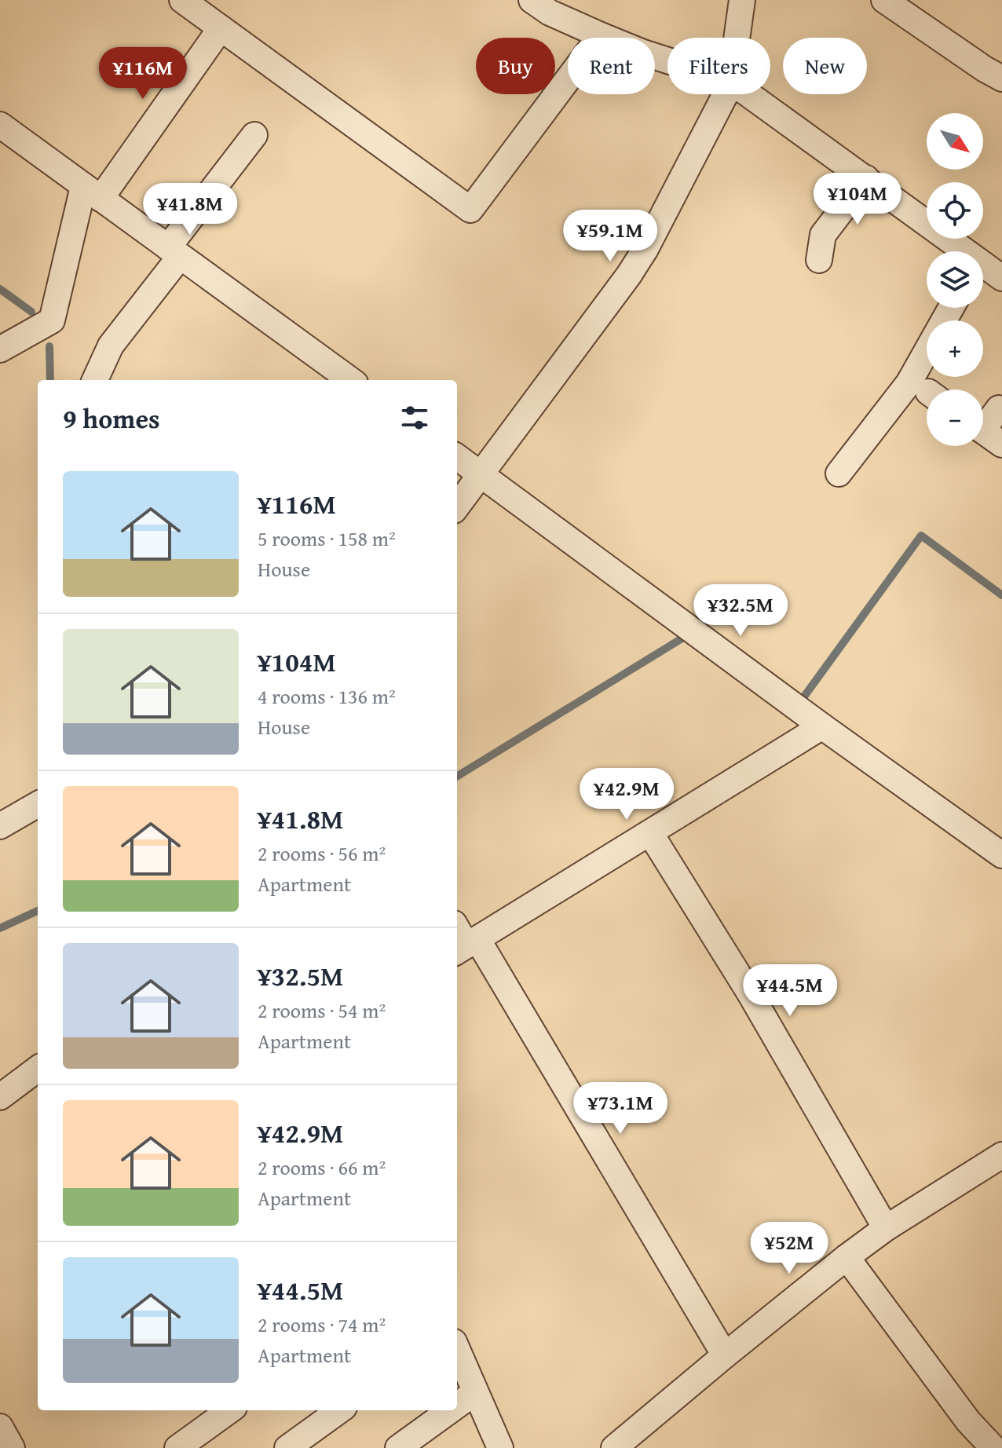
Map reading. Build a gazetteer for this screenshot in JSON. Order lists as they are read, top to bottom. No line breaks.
{"north":"bottom right","page":{"chip":["Buy","Rent","Filters","New"],"price":["¥116M","¥104M","¥41.8M","¥59.1M","¥32.5M","¥42.9M","¥44.5M","¥73.1M","¥52M"],"map_buttons":["+","−"],"heading":"9 homes","list":[{"name":"¥116M","note":"5 rooms · 158 m² · House"},{"name":"¥104M","note":"4 rooms · 136 m² · House"},{"name":"¥41.8M","note":"2 rooms · 56 m² · Apartment"},{"name":"¥32.5M","note":"2 rooms · 54 m² · Apartment"},{"name":"¥42.9M","note":"2 rooms · 66 m² · Apartment"},{"name":"¥44.5M","note":"2 rooms · 74 m² · Apartment"}]}}
